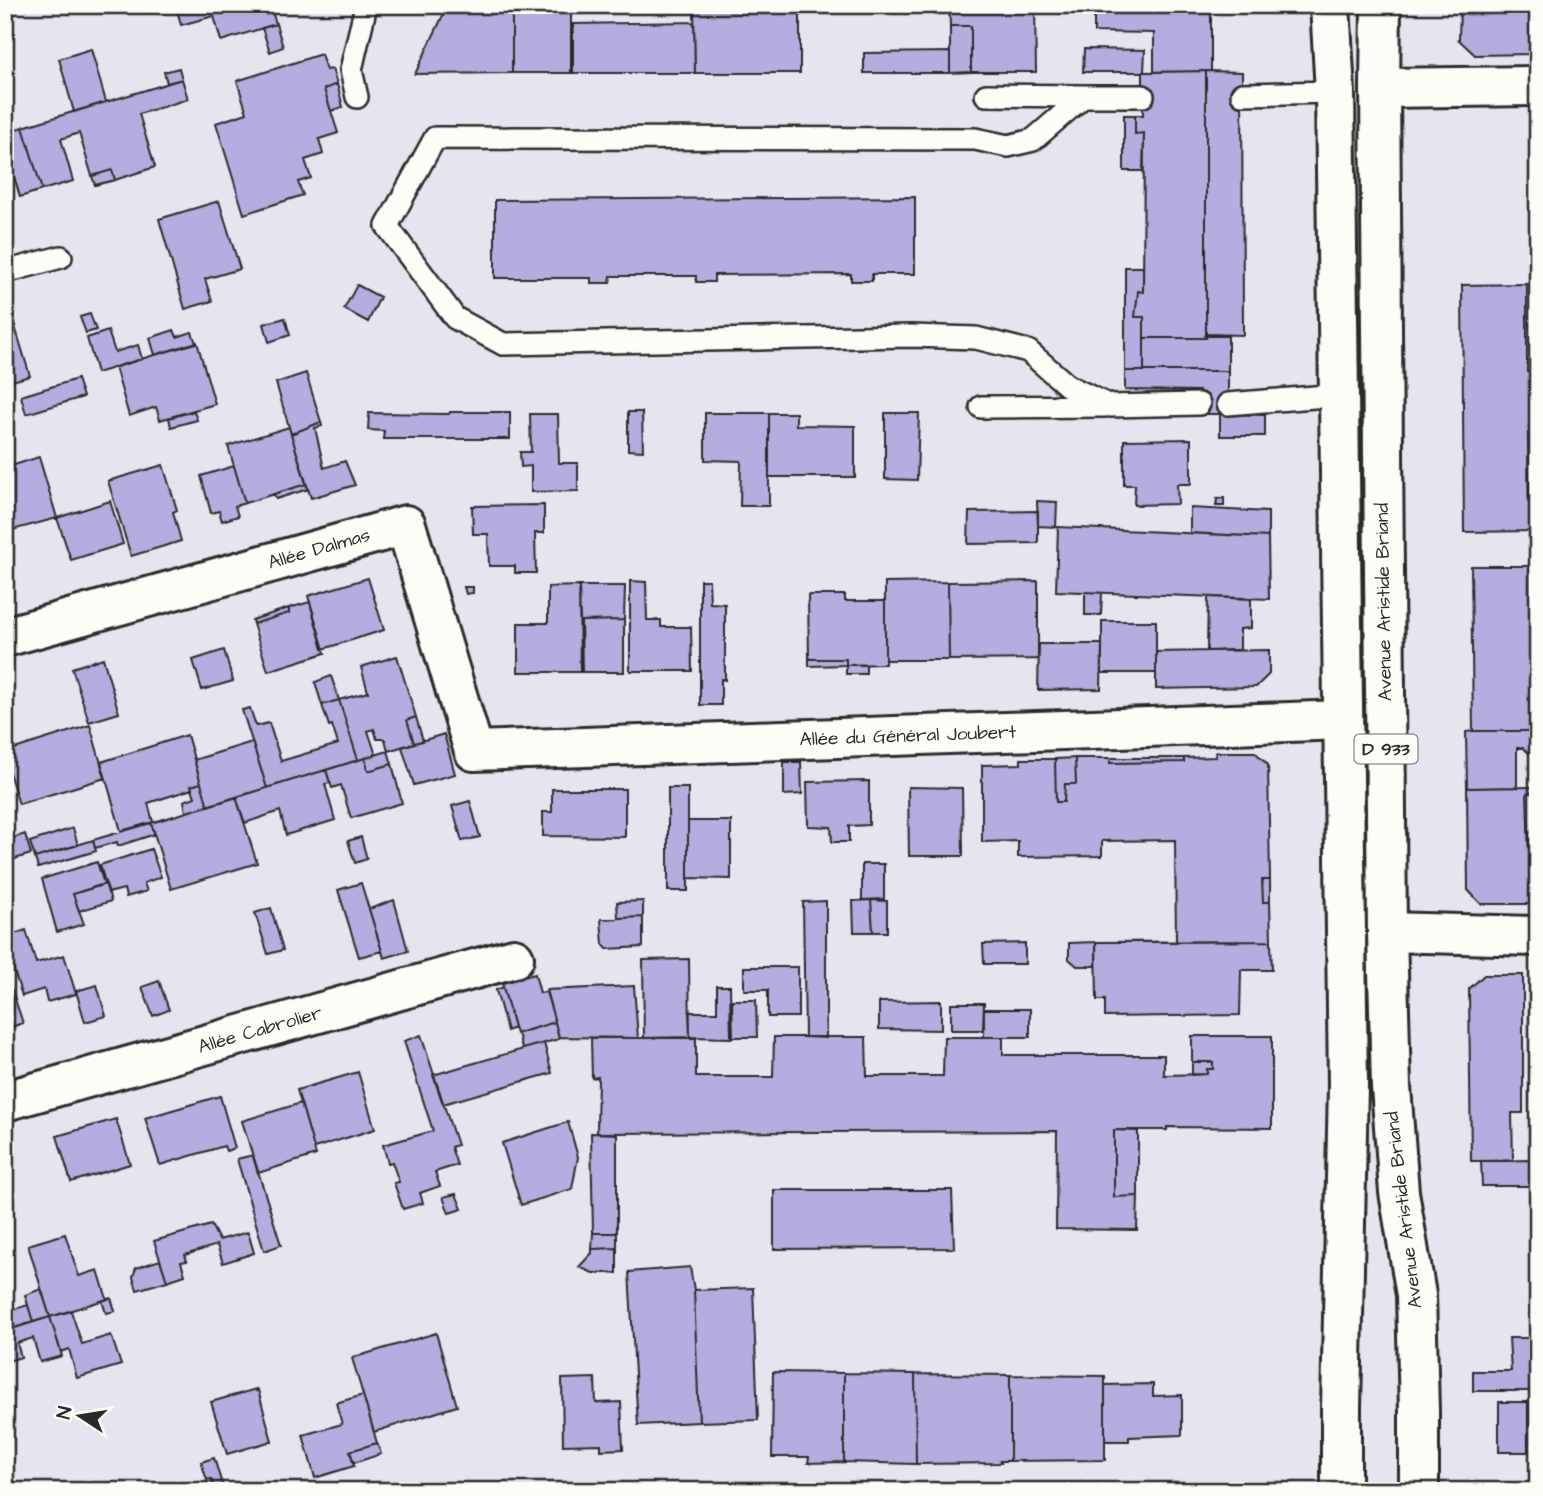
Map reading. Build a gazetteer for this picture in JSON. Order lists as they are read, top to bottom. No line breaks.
{"streets":{"main road":["Allée Dalmas","Avenue Aristide Briand","Allée du Général Joubert","D 933","Allée Cabrolier"]},"crossings":[["Allée Dalmas","Allée du Général Joubert"],["Allée du Général Joubert","D 933"]],"north":"left"}
